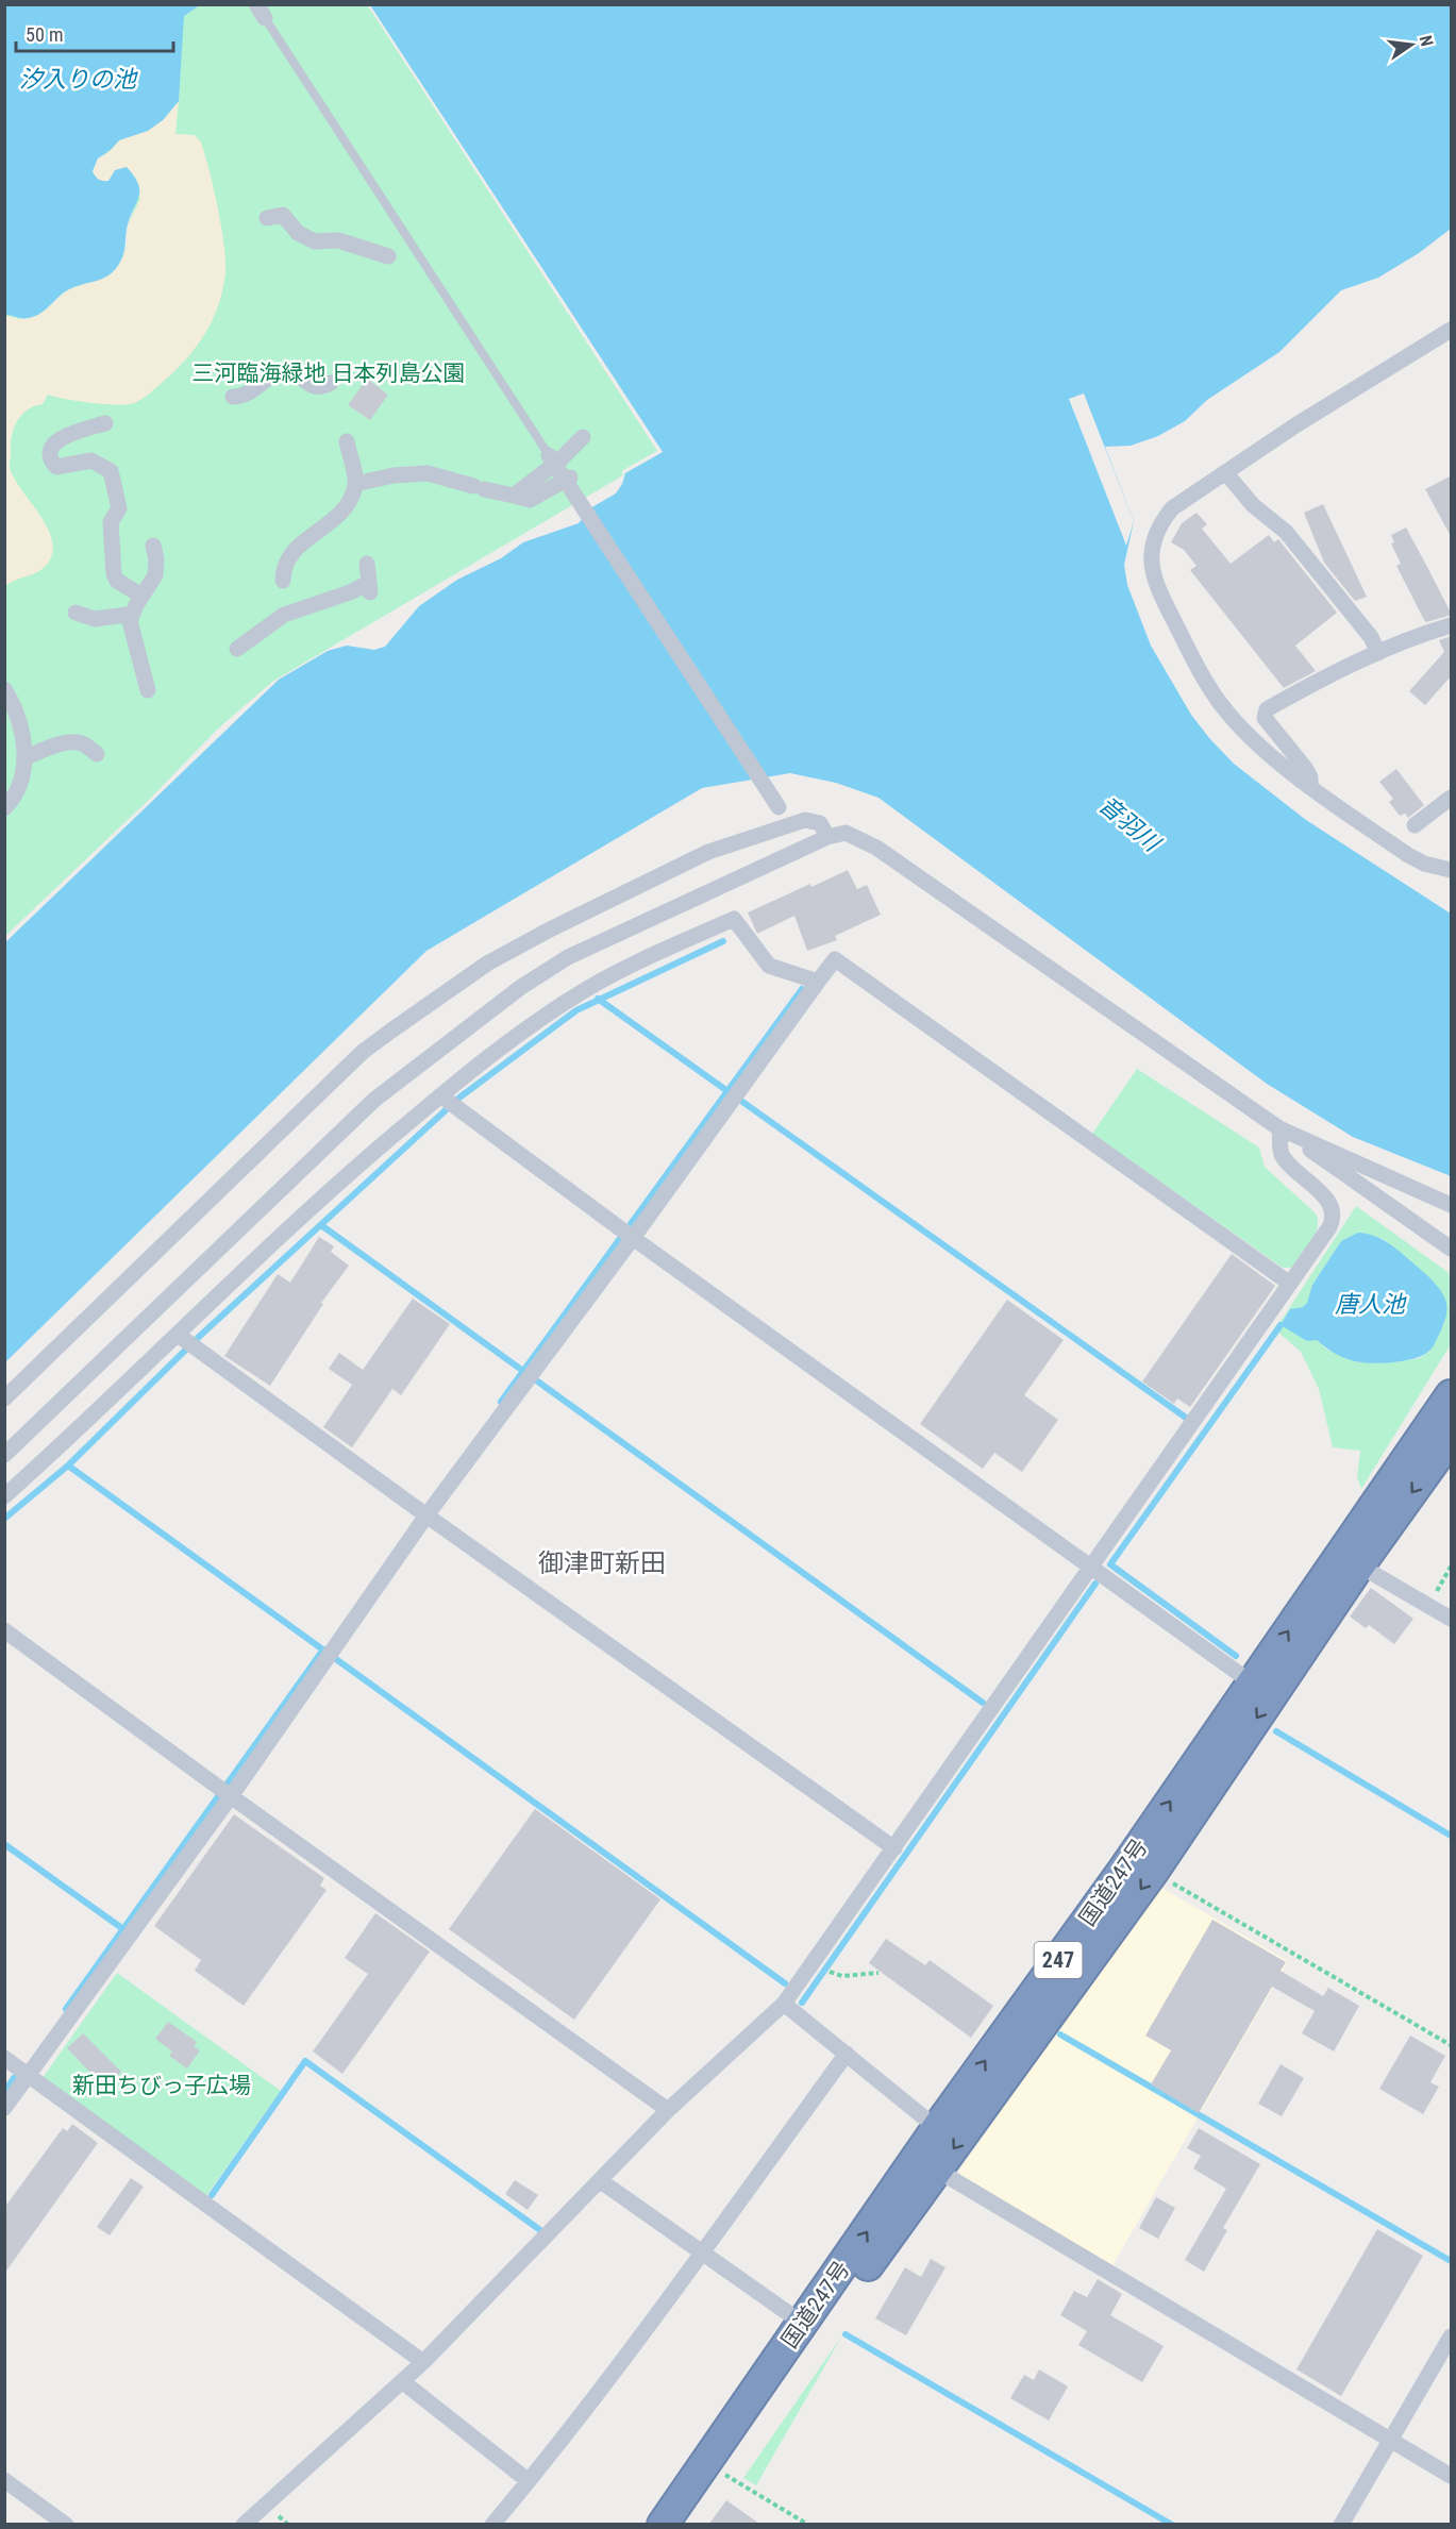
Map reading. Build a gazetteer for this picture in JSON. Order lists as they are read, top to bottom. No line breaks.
{"streets":{"highway":["国道247号","247"]},"districts":["御津町新田"],"water":["汐入りの池","音羽川","唐人池"],"parks":["三河臨海緑地 日本列島公園","新田ちびっ子広場"],"scale_bar":"50 m","north":"right"}
